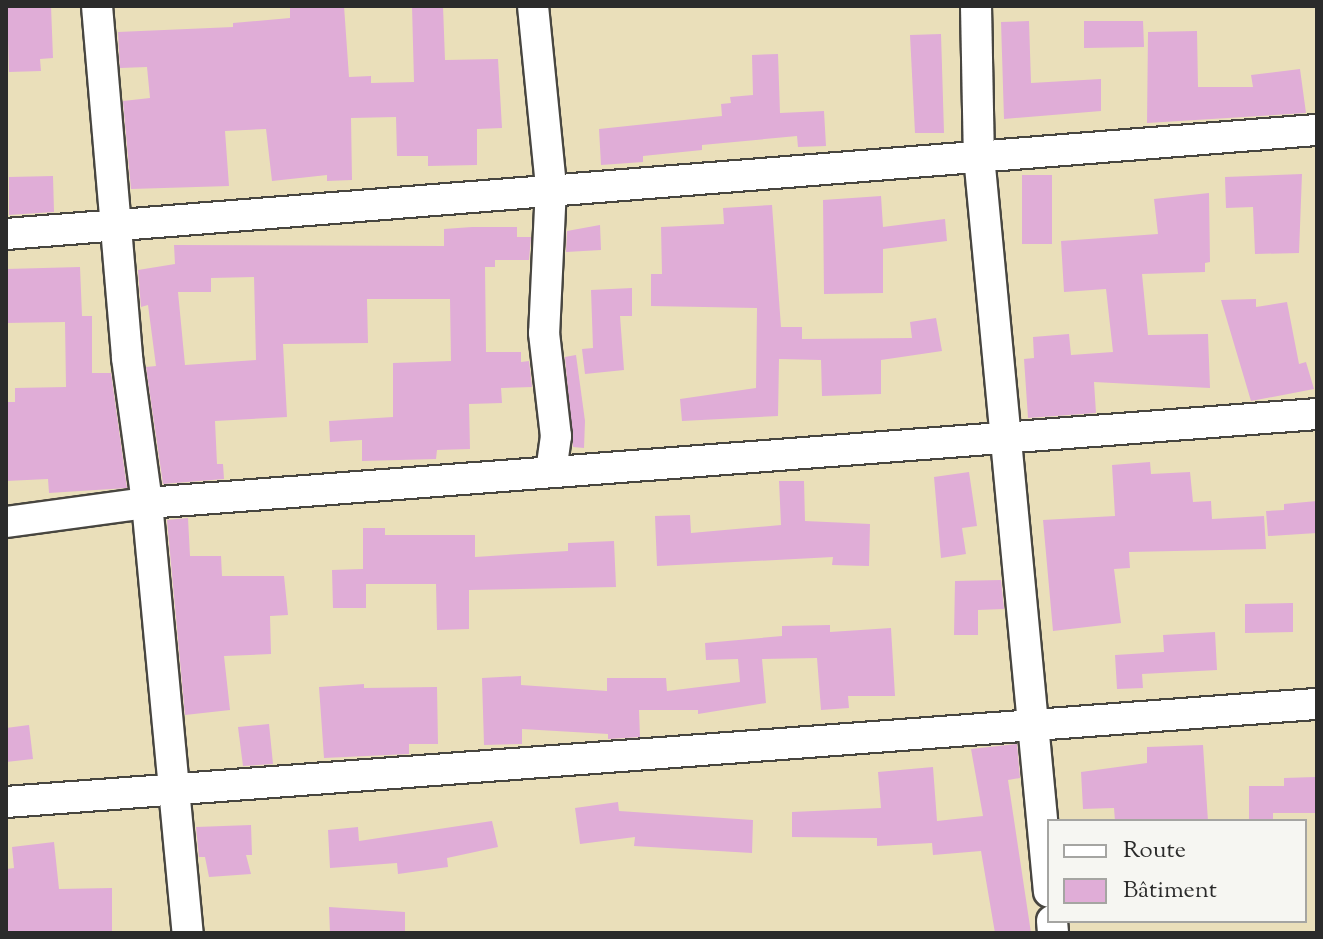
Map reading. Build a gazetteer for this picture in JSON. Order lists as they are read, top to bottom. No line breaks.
{"legend":["Route","Bâtiment"]}
